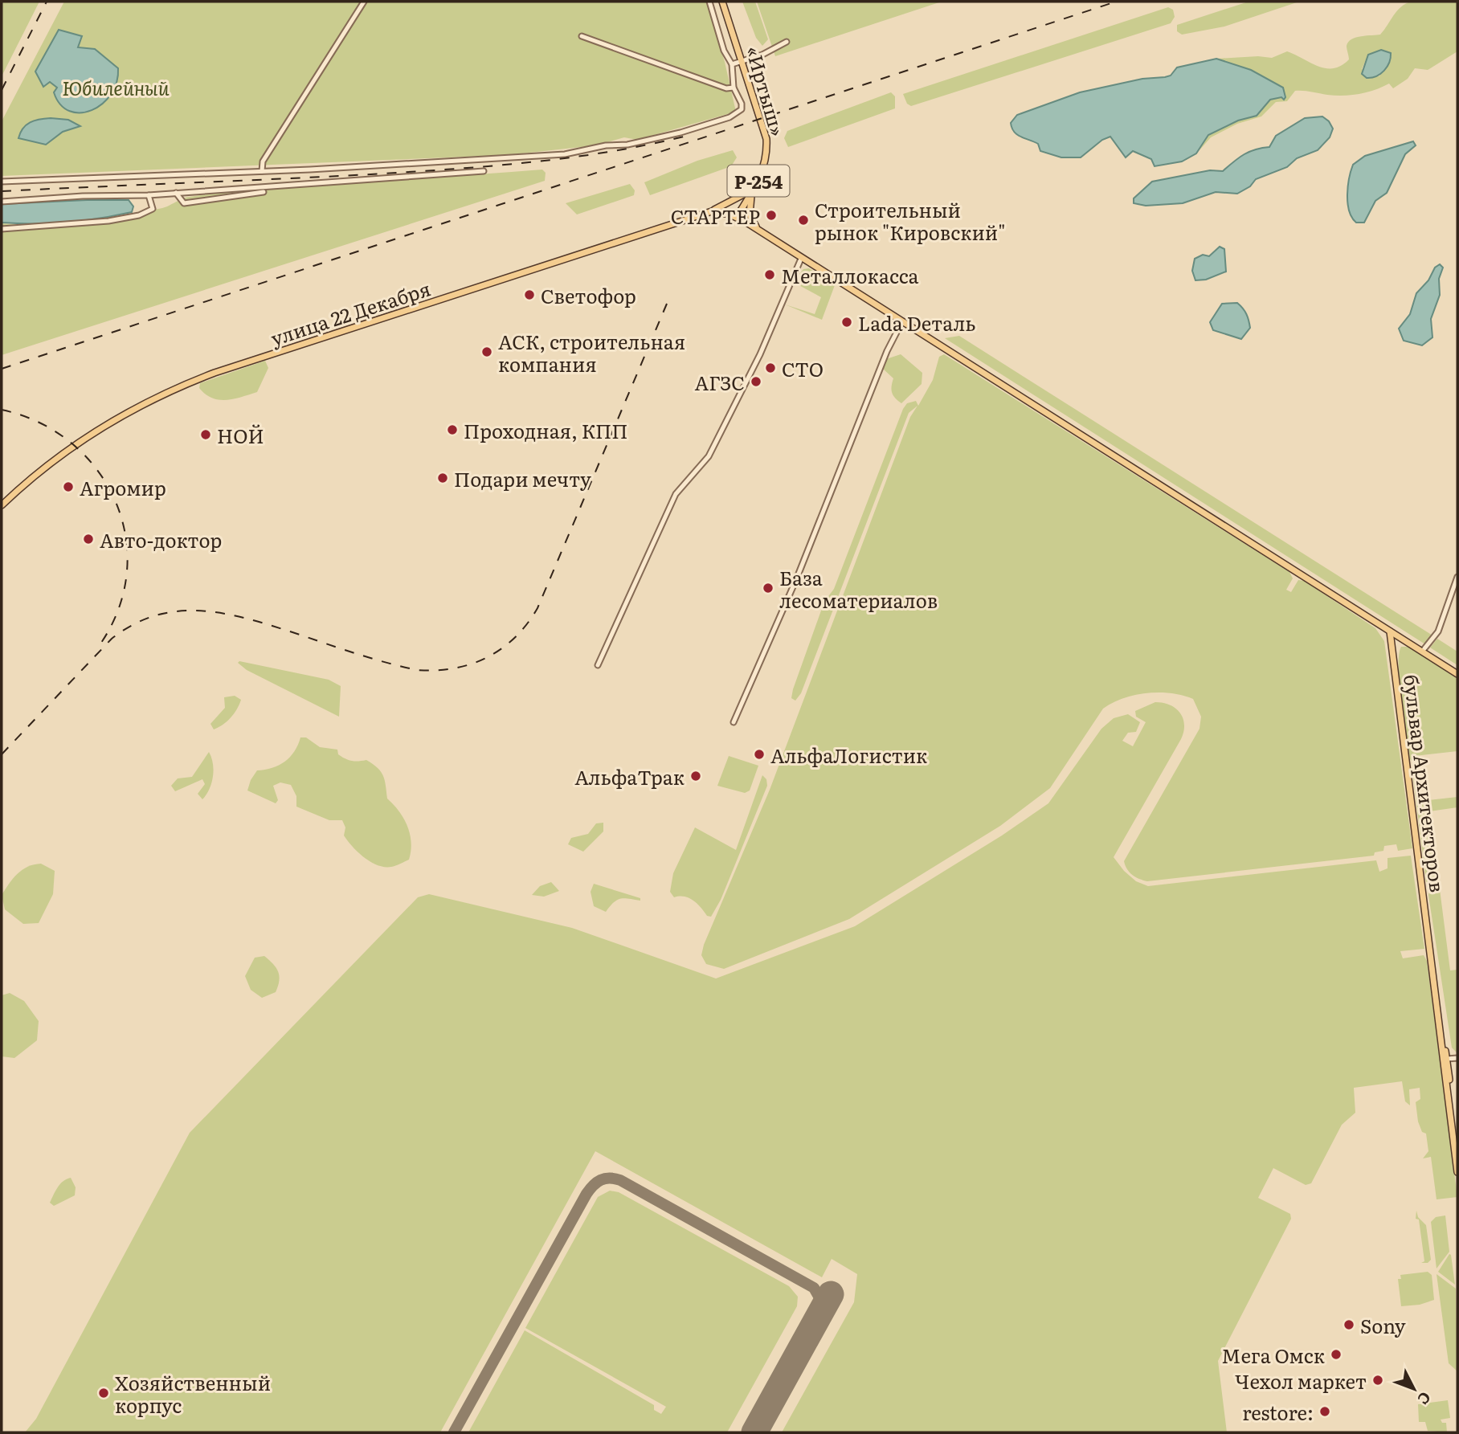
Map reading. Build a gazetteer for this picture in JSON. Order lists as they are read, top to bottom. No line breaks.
{"streets":{"main road":["«Иртыш»","Р-254","улица 22 Декабря","бульвар Архитекторов"]},"crossings":[["«Иртыш»","улица 22 Декабря"]],"parks":["Юбилейный"],"places":["СТАРТЕР","Строительный рынок \"Кировский\"","Металлокасса","Светофор","Lada Dеталь","АСК, строительная компания","СТО","АГЗС","Проходная, КПП","НОЙ","Подари мечту","Агромир","Авто-доктор","База лесоматериалов","АльфаЛогистик","АльфаТрак","Sony","Мега Омск","Чехол маркет","Хозяйственный корпус","restore:"],"north":"bottom right"}
